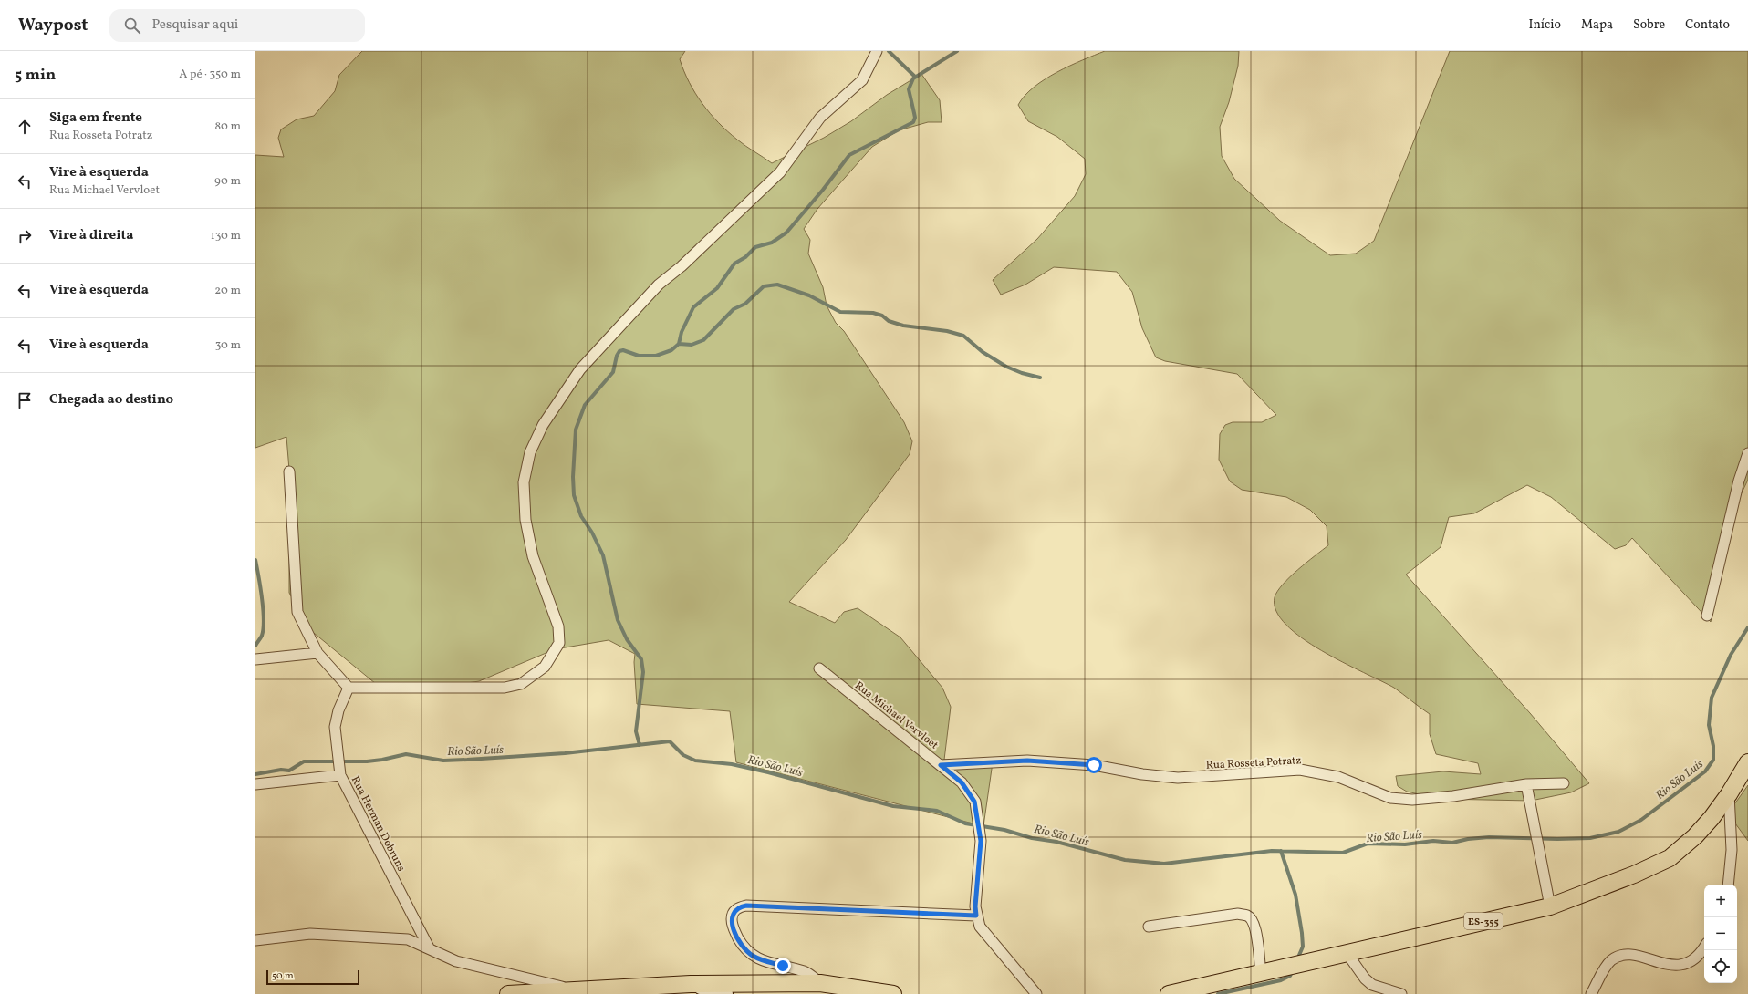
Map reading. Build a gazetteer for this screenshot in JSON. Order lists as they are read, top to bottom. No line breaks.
{"streets":{"main road":["ES-355"],"street":["Rua Michael Vervloet","Rua Rosseta Potratz","Rua Herman Dobruns"]},"crossings":[["Rua Michael Vervloet","Rua Rosseta Potratz"]],"water":["Rio São Luís"],"scale_bar":"50 m","page":{"header":"Waypost","search":"Pesquisar aqui","nav":["Início","Mapa","Sobre","Contato"],"heading":["5 min","A pé · 350 m"],"list":[["Siga em frente","Rua Rosseta Potratz","80 m"],["Vire à esquerda","Rua Michael Vervloet","90 m"],["Vire à direita","130 m"],["Vire à esquerda","20 m"],["Vire à esquerda","30 m"],"Chegada ao destino"],"map_buttons":["+","−"],"scale":"50 m"}}
